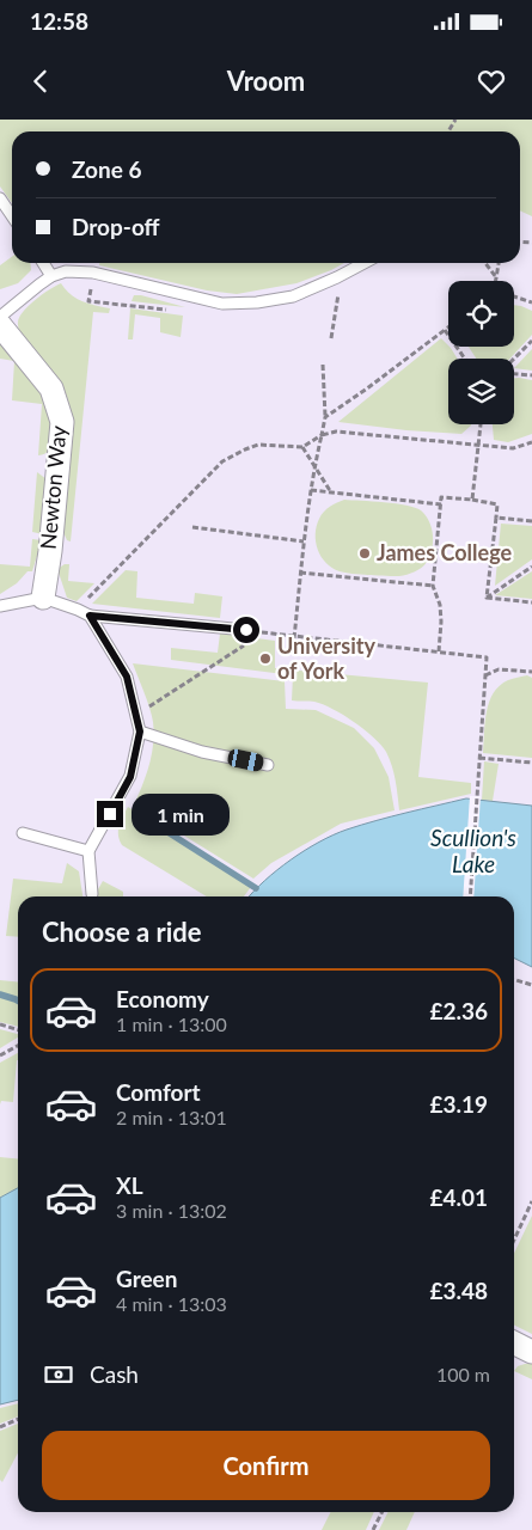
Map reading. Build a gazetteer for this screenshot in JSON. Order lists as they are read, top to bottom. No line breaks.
{"streets":{"street":["Newton Way"]},"water":["Scullion's Lake"],"places":["James College","University of York"],"page":{"status":"12:58","header":"Vroom","banner":["Zone 6","Drop-off"],"bubble":"1 min","heading":"Choose a ride","list":[{"name":"Economy","note":"1 min · 13:00","value":"£2.36"},{"name":"Comfort","note":"2 min · 13:01","value":"£3.19"},{"name":"XL","note":"3 min · 13:02","value":"£4.01"},{"name":"Green","note":"4 min · 13:03","value":"£3.48"}],"pay":["Cash","100 m"],"buttons":"Confirm"}}
